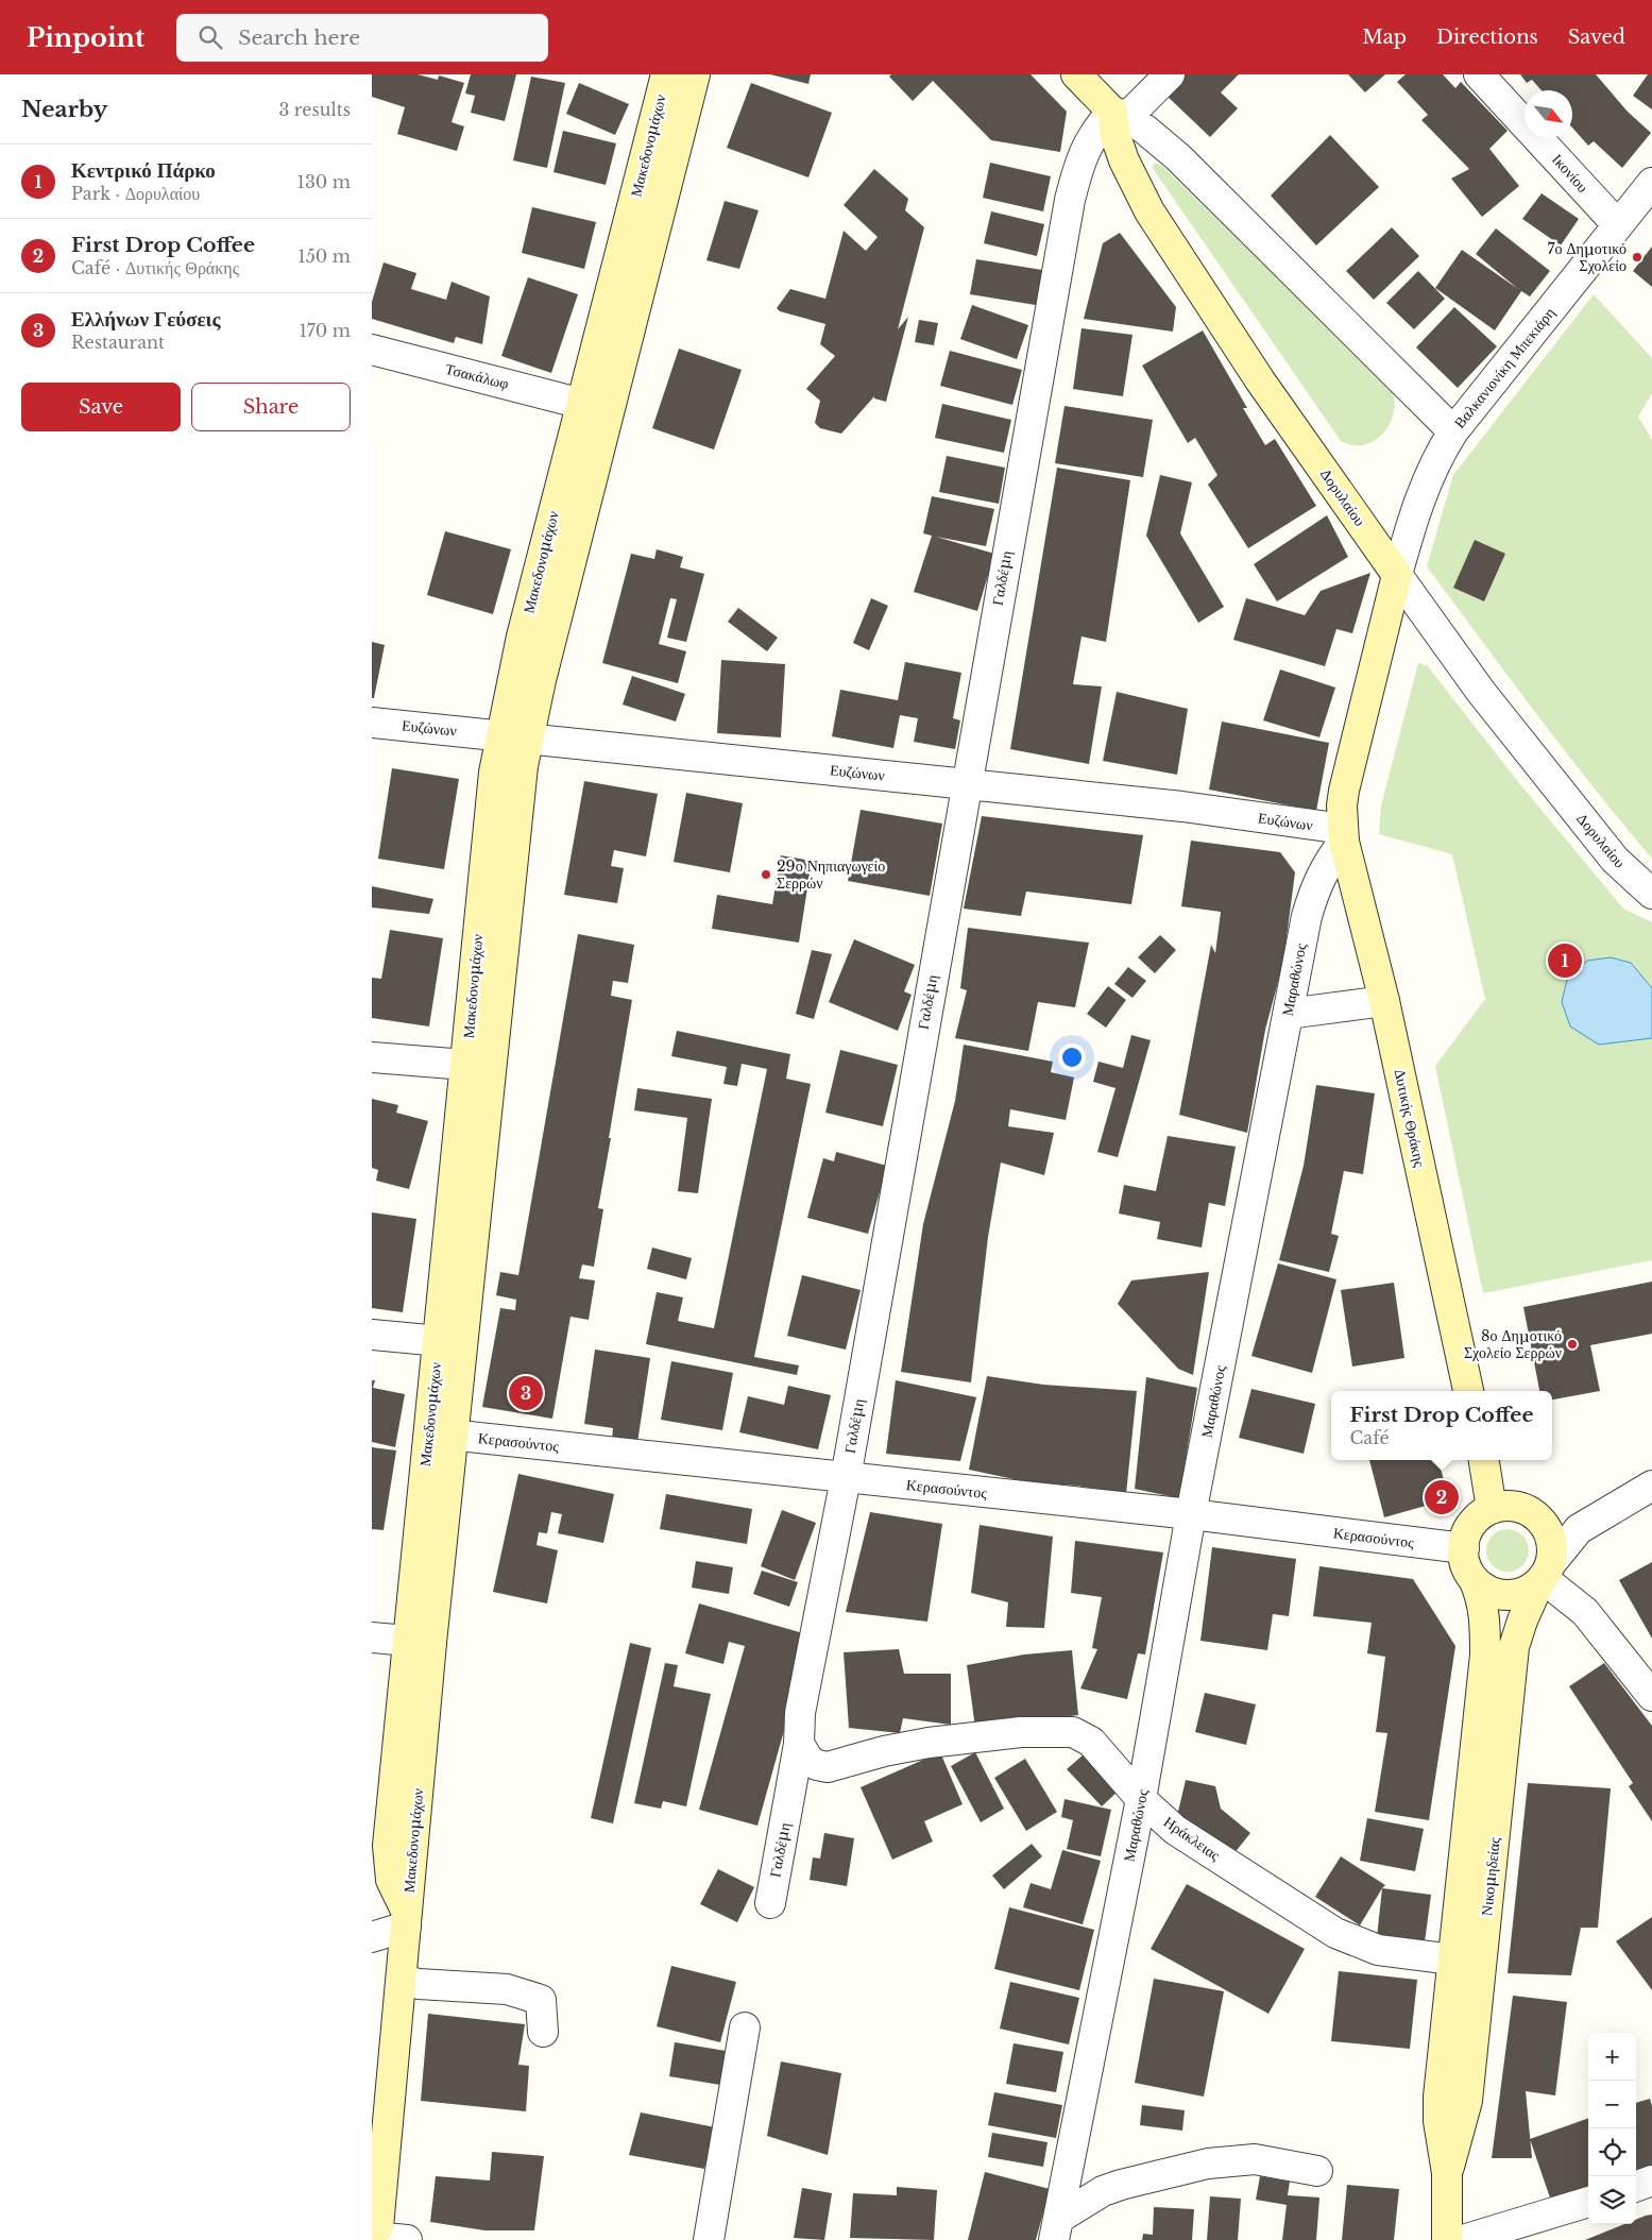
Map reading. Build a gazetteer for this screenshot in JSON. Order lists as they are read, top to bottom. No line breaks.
{"streets":{"street":["Μακεδονομάχων","Ικονίου","Βαλκανιονίκη Μπεκιάρη","Τσακάλωφ","Δορυλαίου","Γαλδέμη","Ευζώνων","Μαραθώνος","Δυτικής Θράκης","Κερασούντος","Ηράκλειας","Νικομηδείας"]},"crossings":[["Μακεδονομάχων","Τσακάλωφ"],["Μακεδονομάχων","Ευζώνων"],["Μακεδονομάχων","Κερασούντος"],["Ικονίου","Βαλκανιονίκη Μπεκιάρη"],["Βαλκανιονίκη Μπεκιάρη","Δορυλαίου"],["Δορυλαίου","Γαλδέμη"],["Γαλδέμη","Ευζώνων"],["Γαλδέμη","Κερασούντος"],["Γαλδέμη","Ηράκλειας"],["Ευζώνων","Μαραθώνος"],["Ευζώνων","Δυτικής Θράκης"],["Μαραθώνος","Δυτικής Θράκης"],["Μαραθώνος","Κερασούντος"],["Μαραθώνος","Ηράκλειας"],["Κερασούντος","Νικομηδείας"],["Ηράκλειας","Νικομηδείας"]],"places":["7ο Δημοτικό Σχολείο","29ο Νηπιαγωγείο Σερρών","8ο Δημοτικό Σχολείο Σερρών"],"north":"bottom right","page":{"header":"Pinpoint","search":"Search here","nav":["Map","Directions","Saved"],"heading":["Nearby","3 results"],"list":[{"mark":"1","name":"Κεντρικό Πάρκο","note":"Park · Δορυλαίου","value":"130 m"},{"mark":"2","name":"First Drop Coffee","note":"Café · Δυτικής Θράκης","value":"150 m"},{"mark":"3","name":"Ελλήνων Γεύσεις","note":"Restaurant","value":"170 m"}],"buttons":["Save","Share"],"pins":["1","3","2"],"popup":["First Drop Coffee","Café"],"map_buttons":["+","−"]}}
